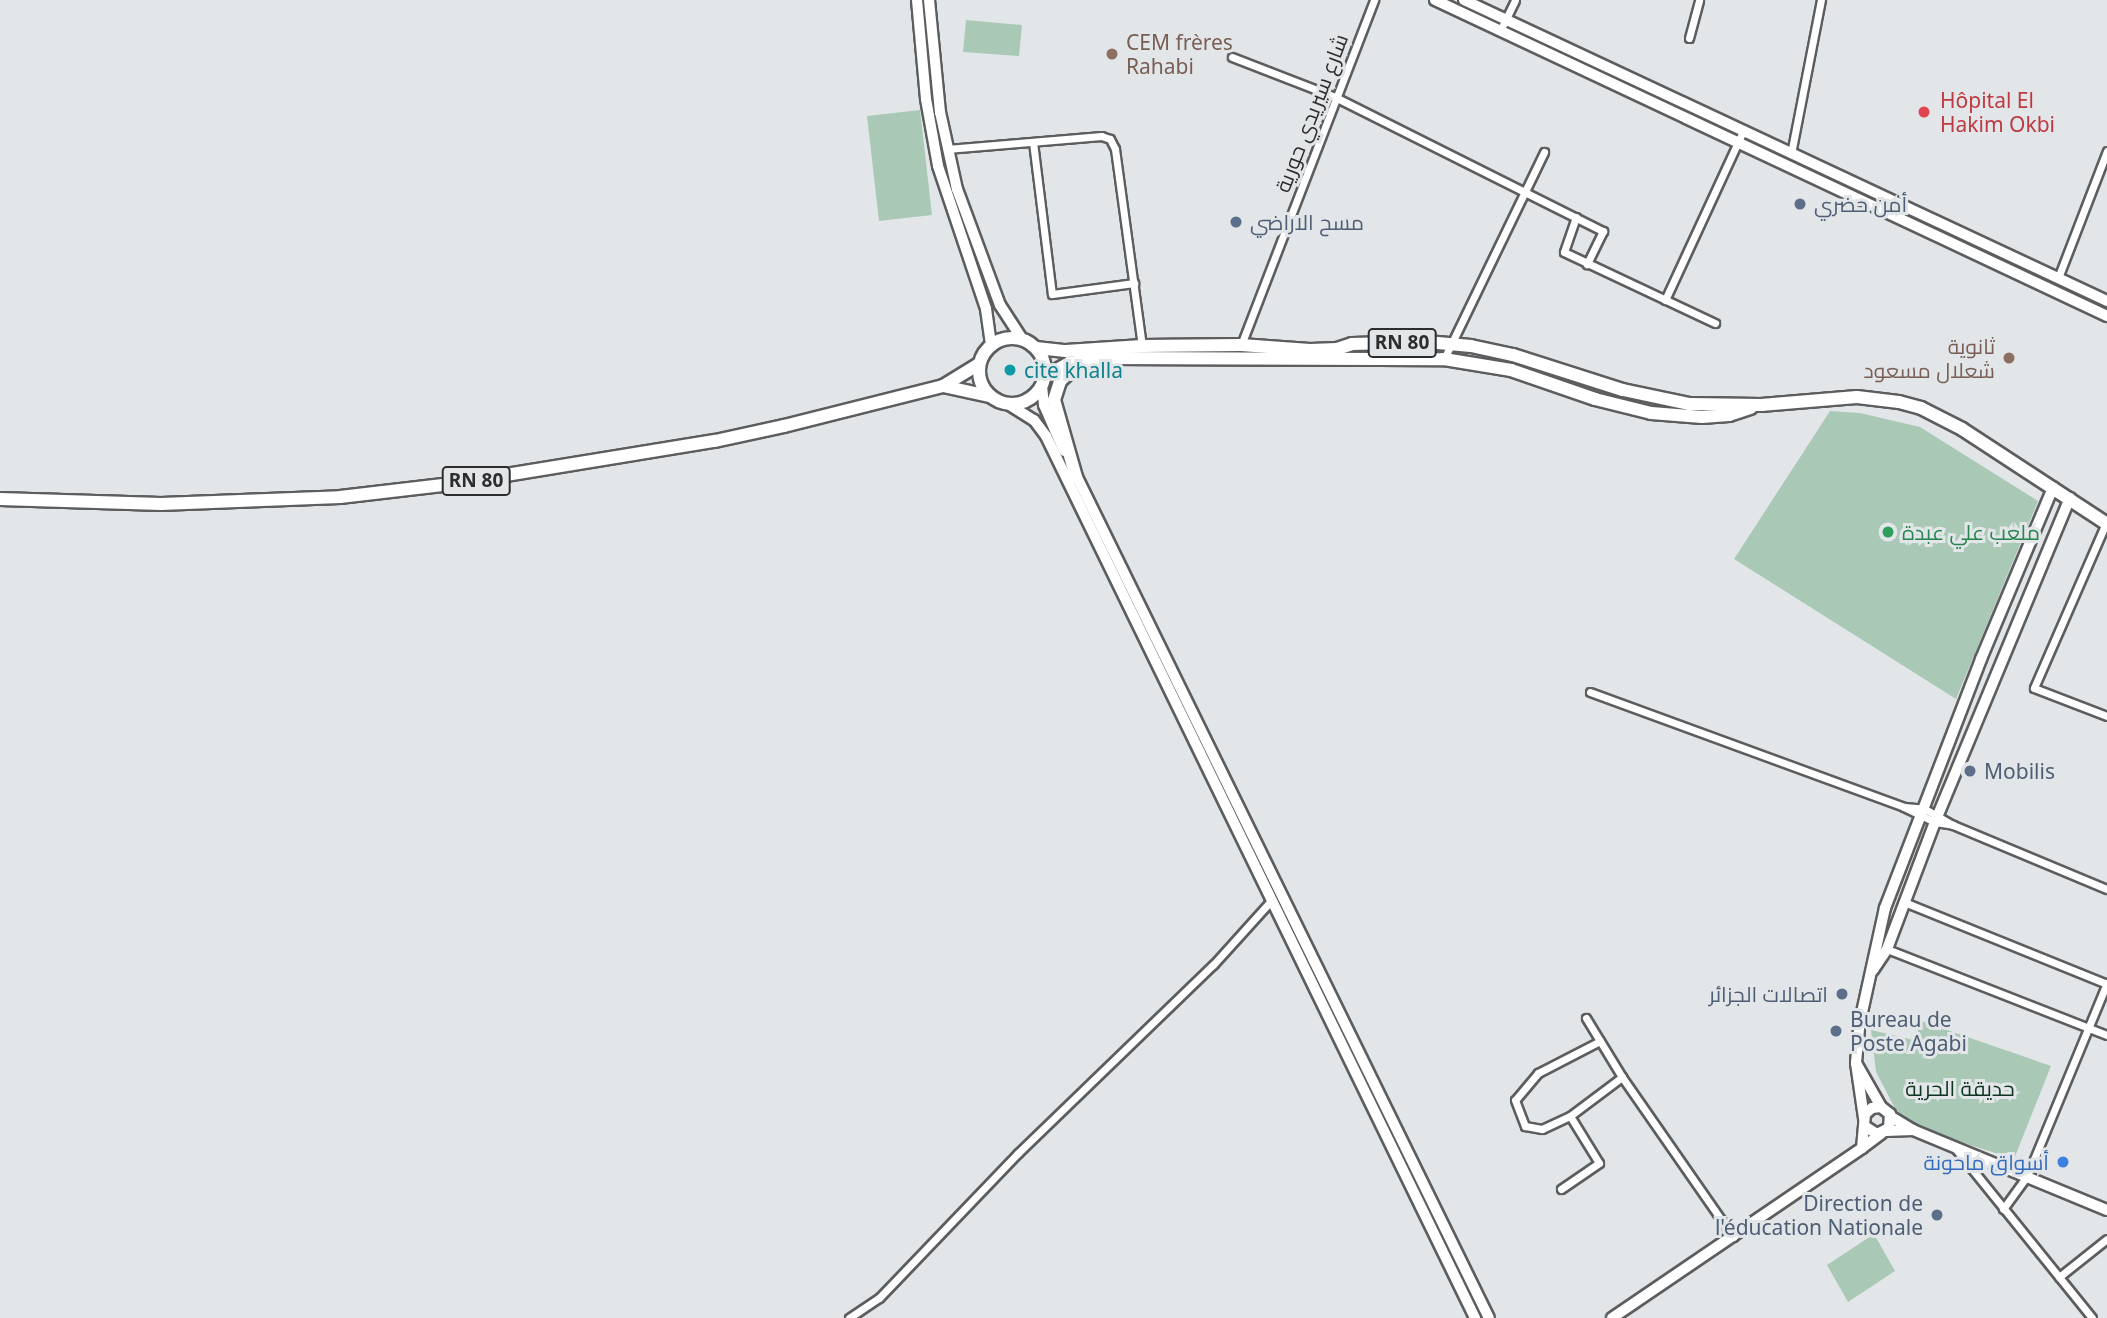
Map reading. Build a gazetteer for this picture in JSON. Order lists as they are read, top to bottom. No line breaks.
{"streets":{"main road":["RN 80"],"street":["شارع سيريدي حورية"]},"crossings":[["شارع سيريدي حورية","RN 80"]],"parks":["حديقة الحرية"],"places":["CEM frères Rahabi","Hôpital El Hakim Okbi","أمن حضري","مسح الاراضي","ثانوية شعلال مسعود","cite khalla","ملعب علي عبدة","Mobilis","اتصالات الجزائر","Bureau de Poste Agabi","أسواق ماحونة","Direction de l'éducation Nationale"]}
